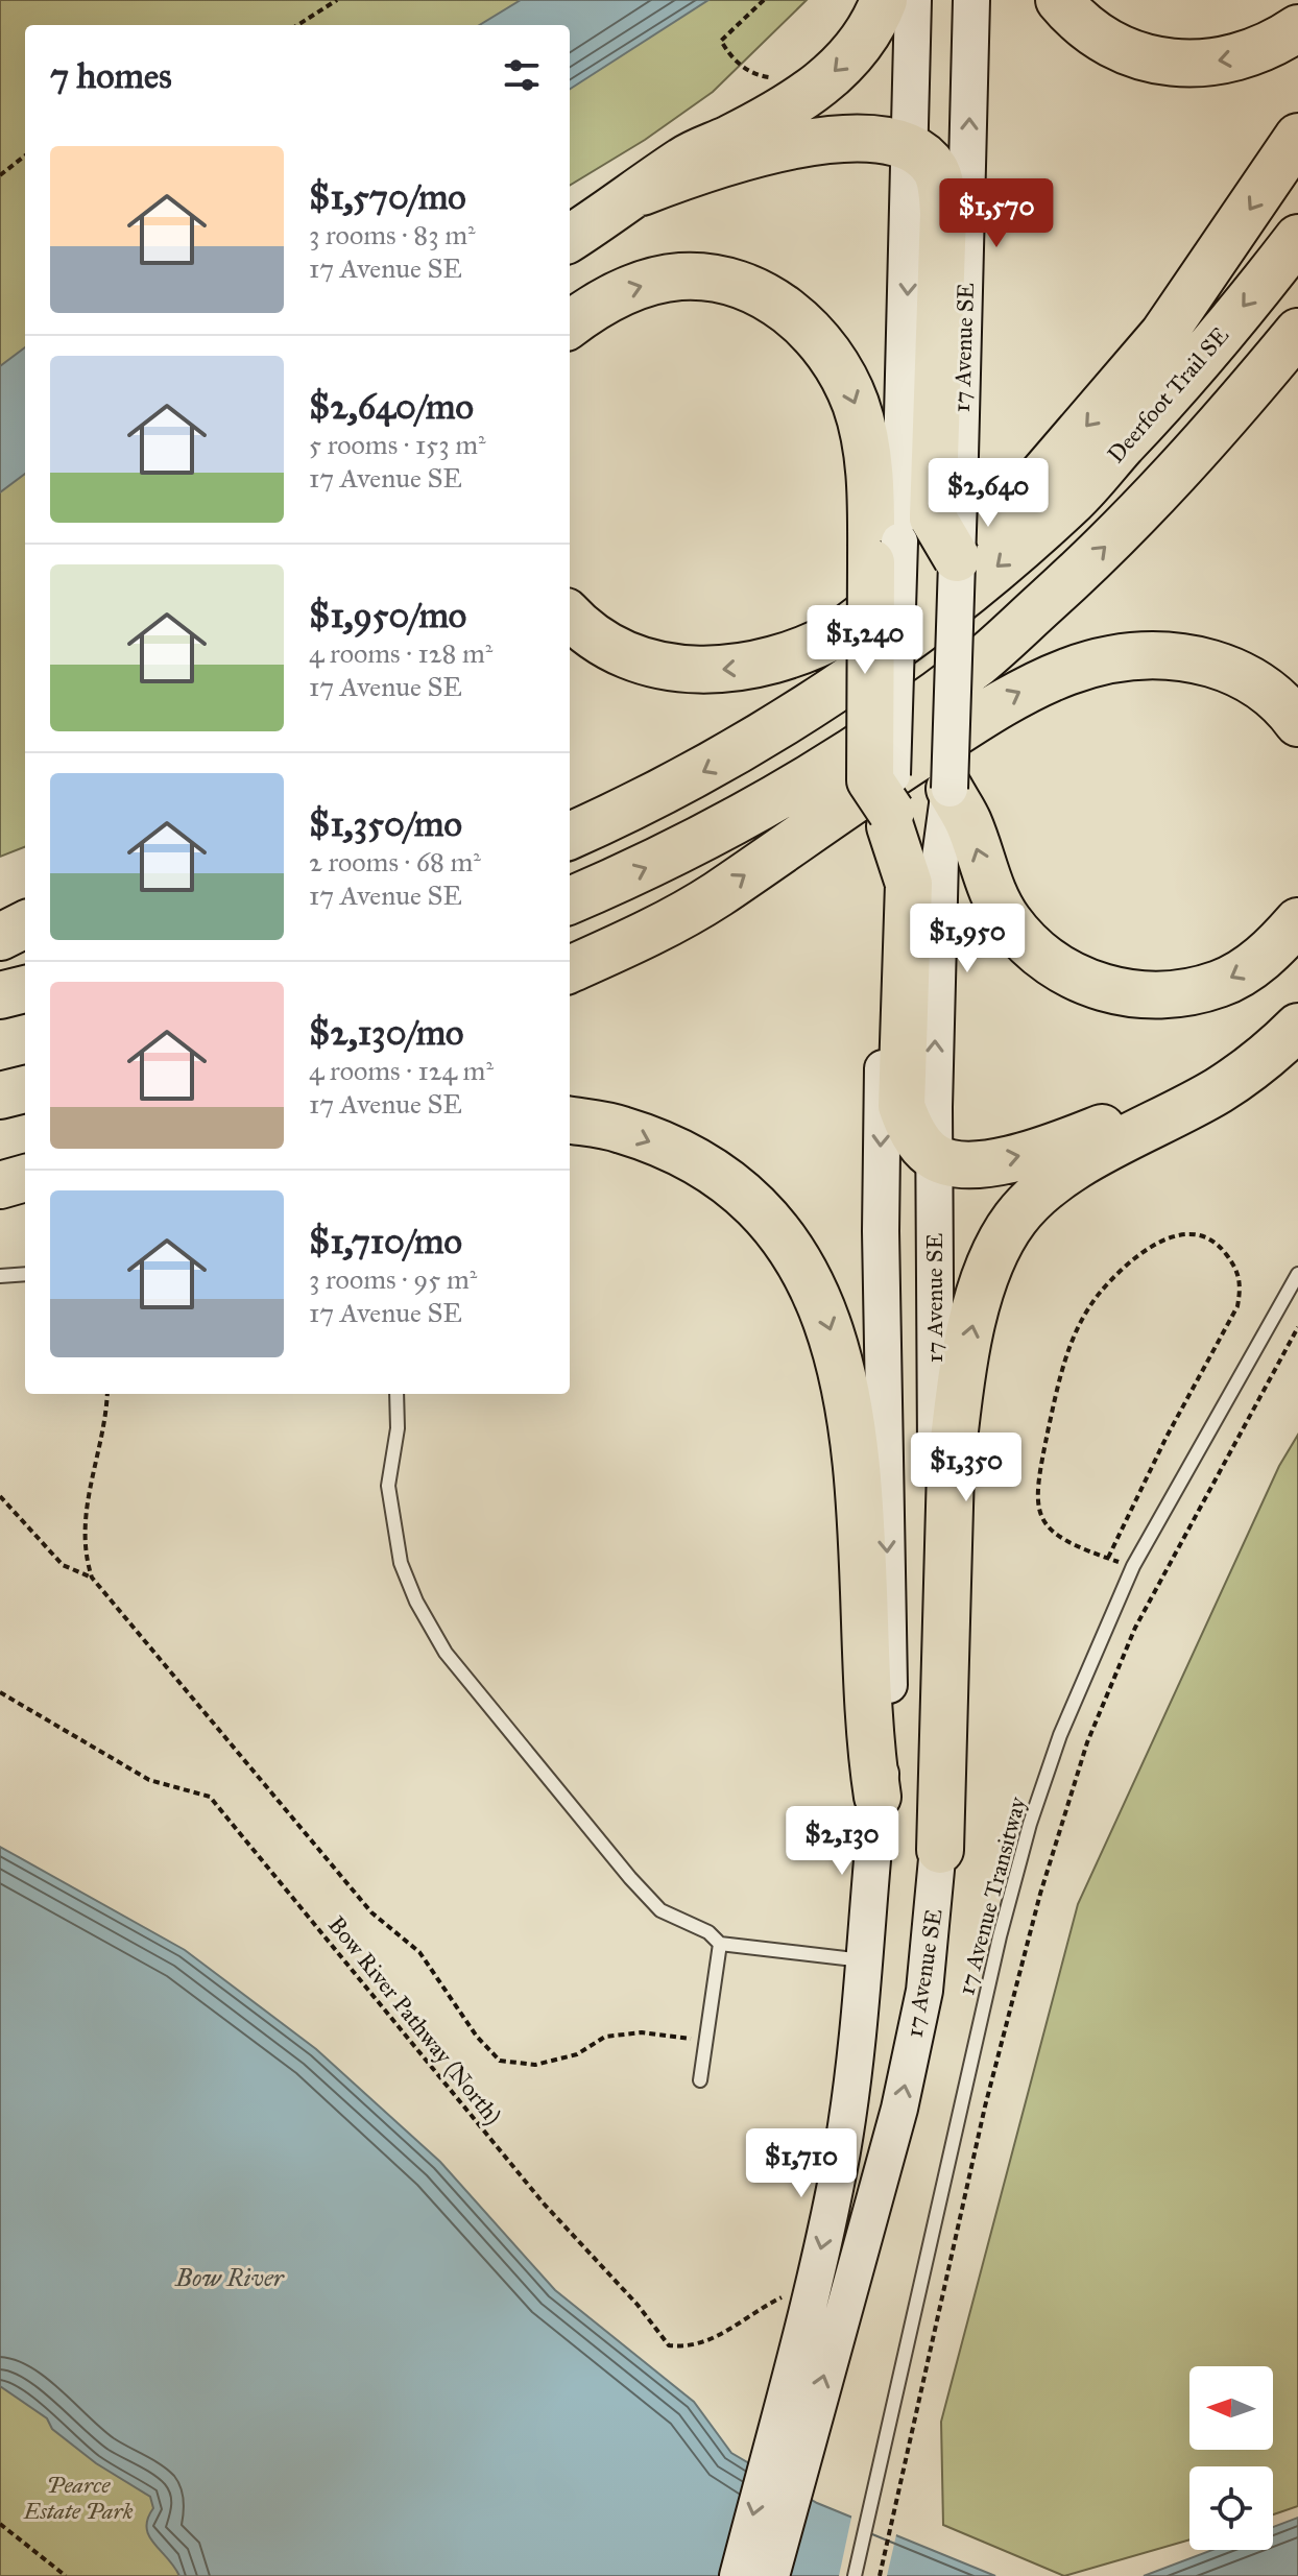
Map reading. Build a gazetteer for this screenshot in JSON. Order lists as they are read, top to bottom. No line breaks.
{"streets":{"highway":["Deerfoot Trail SE"],"main road":["17 Avenue SE"],"lane":["17 Avenue Transitway"],"path":["Bow River Pathway (North)"]},"water":["Bow River"],"parks":["Pearce Estate Park"],"north":"left","page":{"heading":"7 homes","list":[{"name":"$1,570/mo","note":"3 rooms · 83 m² · 17 Avenue SE"},{"name":"$2,640/mo","note":"5 rooms · 153 m² · 17 Avenue SE"},{"name":"$1,950/mo","note":"4 rooms · 128 m² · 17 Avenue SE"},{"name":"$1,350/mo","note":"2 rooms · 68 m² · 17 Avenue SE"},{"name":"$2,130/mo","note":"4 rooms · 124 m² · 17 Avenue SE"},{"name":"$1,710/mo","note":"3 rooms · 95 m² · 17 Avenue SE"}],"price":["$1,570","$2,640","$1,240","$1,950","$1,350","$2,130","$1,710"]}}
